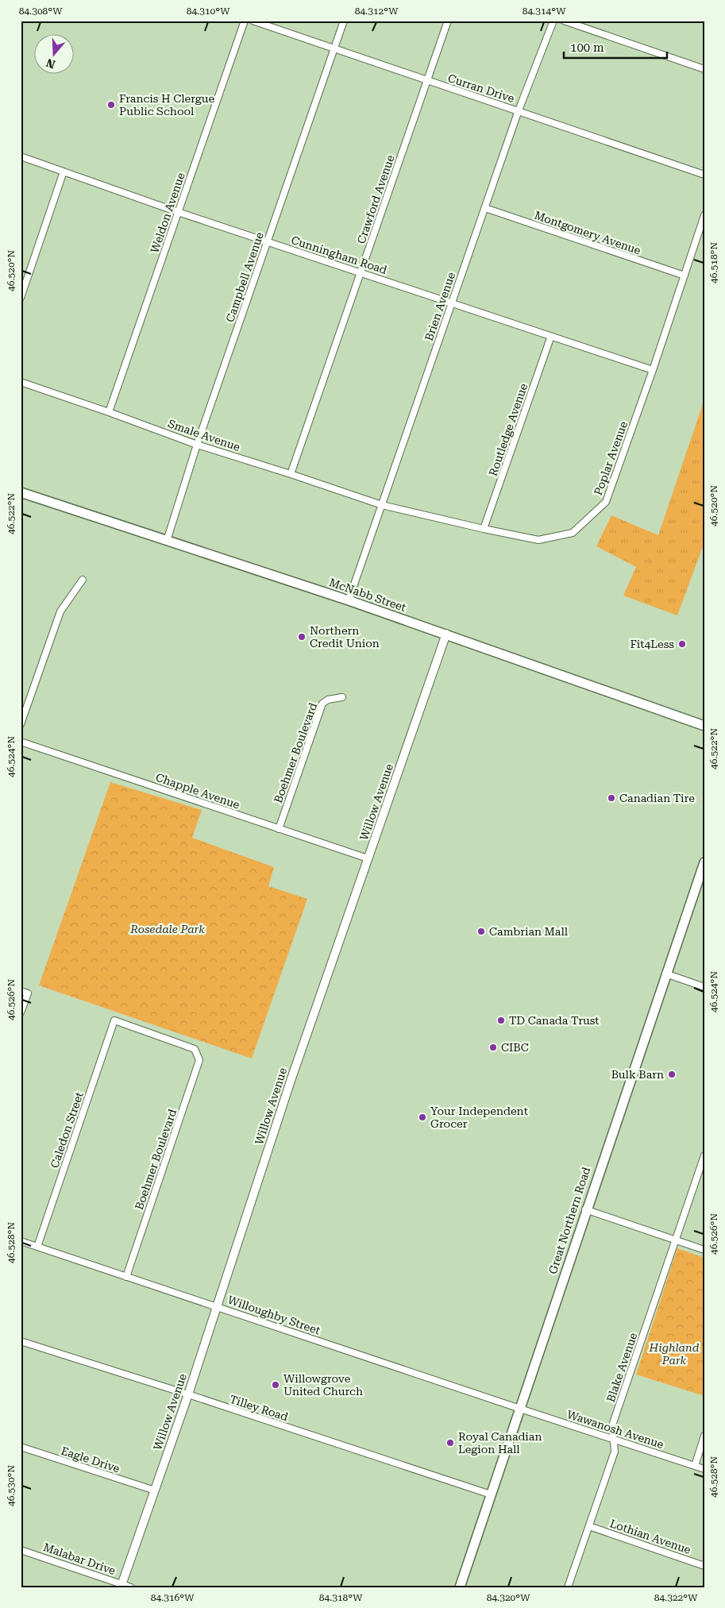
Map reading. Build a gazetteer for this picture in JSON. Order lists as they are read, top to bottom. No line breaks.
{"streets":{"main road":["McNabb Street","Great Northern Road"],"street":["Curran Drive","Crawford Avenue","Weldon Avenue","Montgomery Avenue","Cunningham Road","Campbell Avenue","Brien Avenue","Routledge Avenue","Smale Avenue","Poplar Avenue","Boehmer Boulevard","Chapple Avenue","Willow Avenue","Caledon Street","Willoughby Street","Blake Avenue","Tilley Road","Wawanosh Avenue","Eagle Drive","Lothian Avenue","Malabar Drive"]},"crossings":[["Curran Drive","Crawford Avenue"],["Curran Drive","Campbell Avenue"],["Curran Drive","Brien Avenue"],["Crawford Avenue","Cunningham Road"],["Crawford Avenue","Smale Avenue"],["Weldon Avenue","Cunningham Road"],["Weldon Avenue","Smale Avenue"],["Montgomery Avenue","Brien Avenue"],["Montgomery Avenue","Poplar Avenue"],["Cunningham Road","Campbell Avenue"],["Cunningham Road","Brien Avenue"],["Cunningham Road","Routledge Avenue"],["Cunningham Road","Poplar Avenue"],["Campbell Avenue","Smale Avenue"],["Campbell Avenue","McNabb Street"],["Brien Avenue","Smale Avenue"],["Brien Avenue","Poplar Avenue"],["Brien Avenue","McNabb Street"],["Routledge Avenue","Poplar Avenue"],["Smale Avenue","Poplar Avenue"],["McNabb Street","Willow Avenue"],["Boehmer Boulevard","Chapple Avenue"],["Boehmer Boulevard","Caledon Street"],["Boehmer Boulevard","Willoughby Street"],["Chapple Avenue","Willow Avenue"],["Willow Avenue","Willoughby Street"],["Willow Avenue","Tilley Road"],["Willow Avenue","Eagle Drive"],["Willow Avenue","Malabar Drive"],["Caledon Street","Willoughby Street"],["Great Northern Road","Willoughby Street"],["Great Northern Road","Tilley Road"],["Great Northern Road","Wawanosh Avenue"],["Willoughby Street","Wawanosh Avenue"],["Blake Avenue","Wawanosh Avenue"],["Blake Avenue","Lothian Avenue"]],"parks":["Rosedale Park","Highland Park"],"places":["Francis H Clergue Public School","Northern Credit Union","Fit4Less","Canadian Tire","Cambrian Mall","TD Canada Trust","CIBC","Bulk Barn","Your Independent Grocer","Willowgrove United Church","Royal Canadian Legion Hall"],"scale_bar":"100 m","north":"bottom","coordinates":["84.308°W","84.310°W","84.312°W","84.314°W","46.518°N","46.520°N","46.522°N","46.524°N","46.526°N","46.528°N","46.530°N","84.316°W","84.318°W","84.320°W","84.322°W"]}
